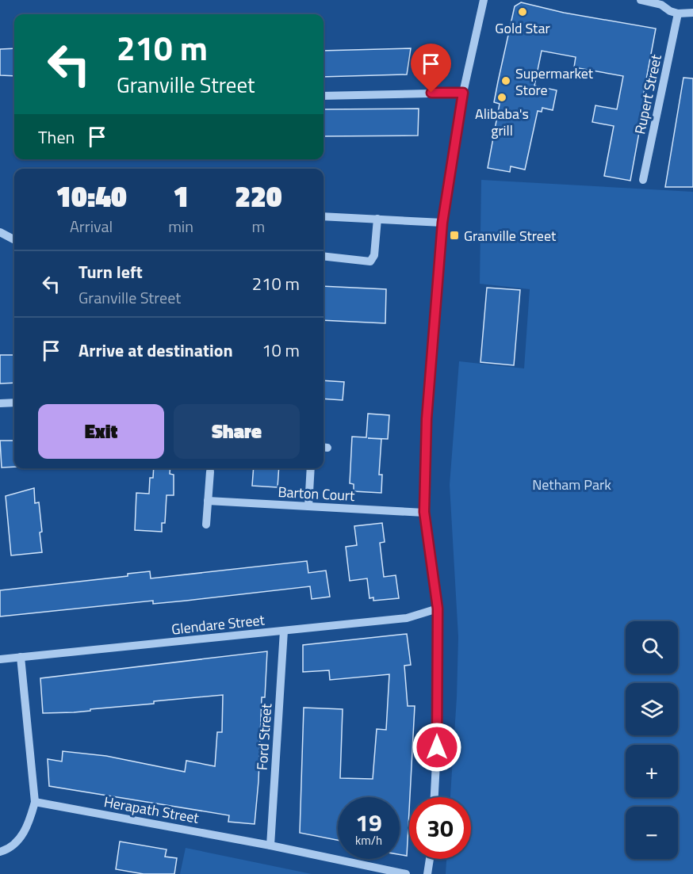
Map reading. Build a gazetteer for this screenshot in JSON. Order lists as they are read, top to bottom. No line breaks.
{"streets":{"street":["Rupert Street","Barton Court","Glendare Street","Ford Street","Herapath Street"]},"crossings":[["Glendare Street","Ford Street"],["Ford Street","Herapath Street"]],"parks":["Netham Park"],"places":{"other":["Gold Star","Supermarket Store","Alibaba's grill"],"transit":["Granville Street"]},"page":{"turn":["210 m","Granville Street"],"then":"Then","eta":["10:40","Arrival","1","min","220","m"],"list":[{"name":"Turn left","note":"Granville Street","value":"210 m"},{"name":"Arrive at destination","value":"10 m"}],"buttons":["Exit","Share"],"map_buttons":["+","−"],"speed":"19 km/h","limit":"30"}}
